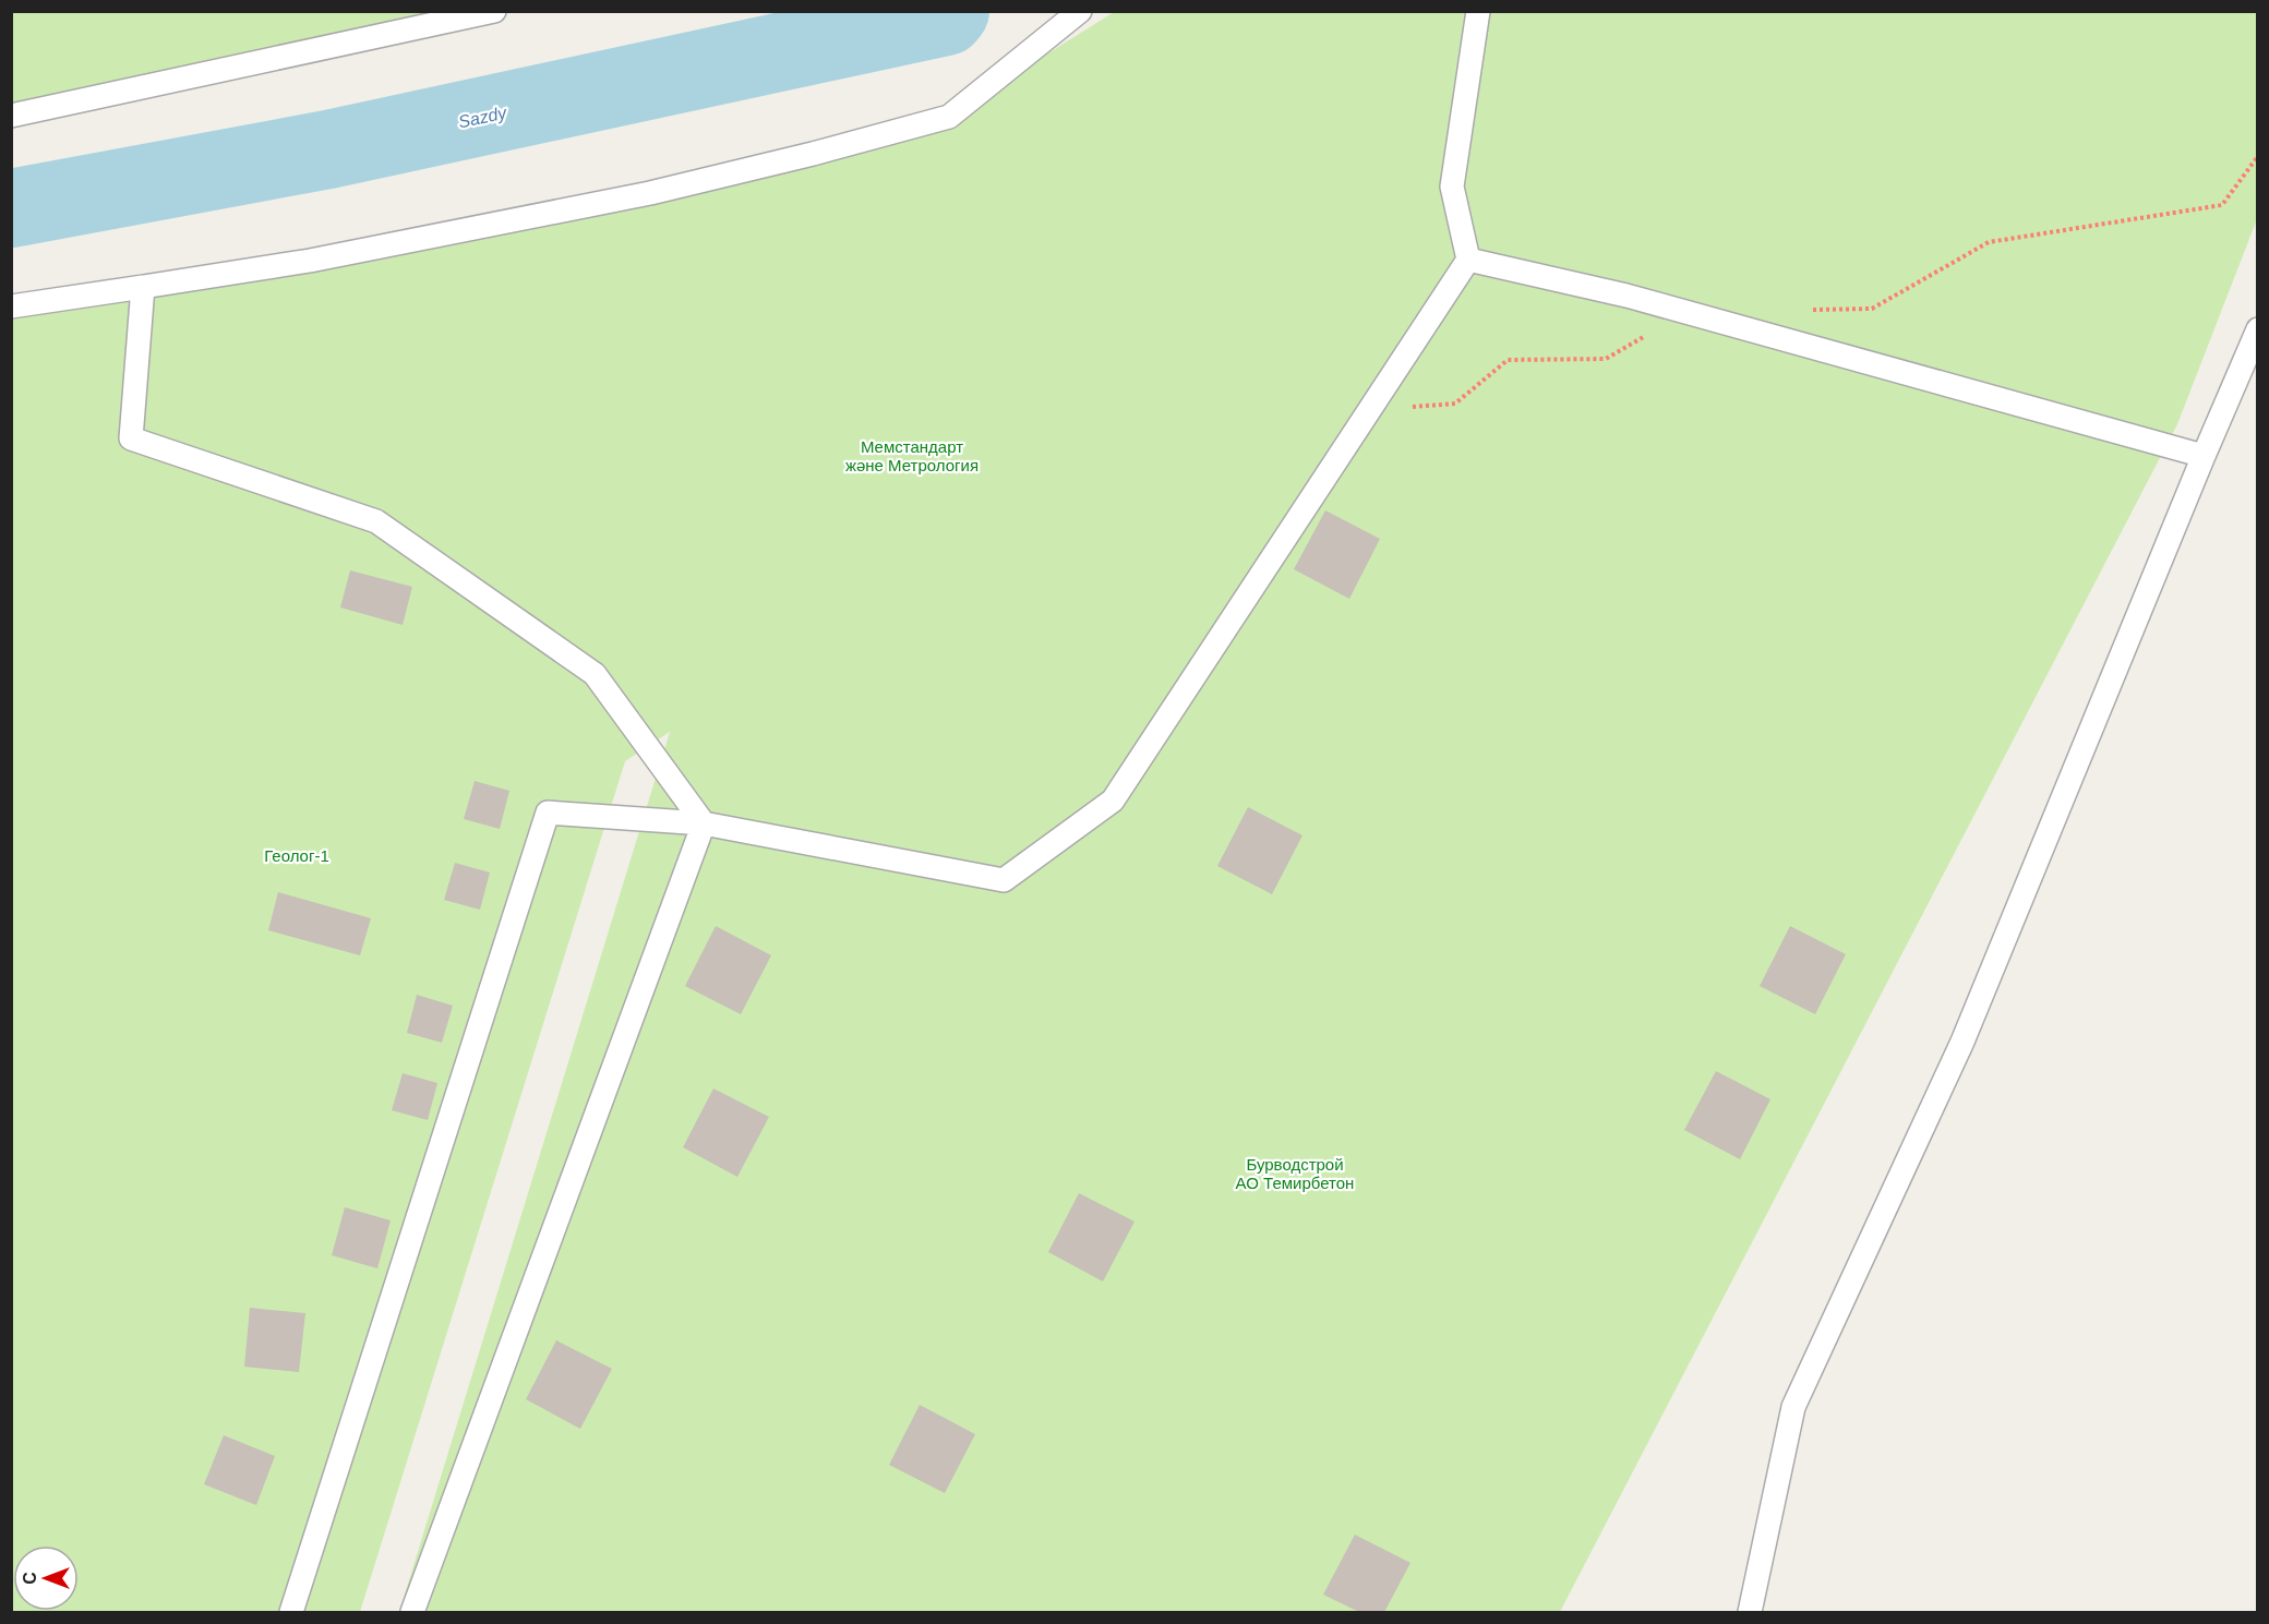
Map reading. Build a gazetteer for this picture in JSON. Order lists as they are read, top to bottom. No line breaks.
{"water":["Sazdy"],"parks":["Мемстандарт және Метрология","Геолог-1","Бурводстрой АО Темирбетон"],"north":"left"}
